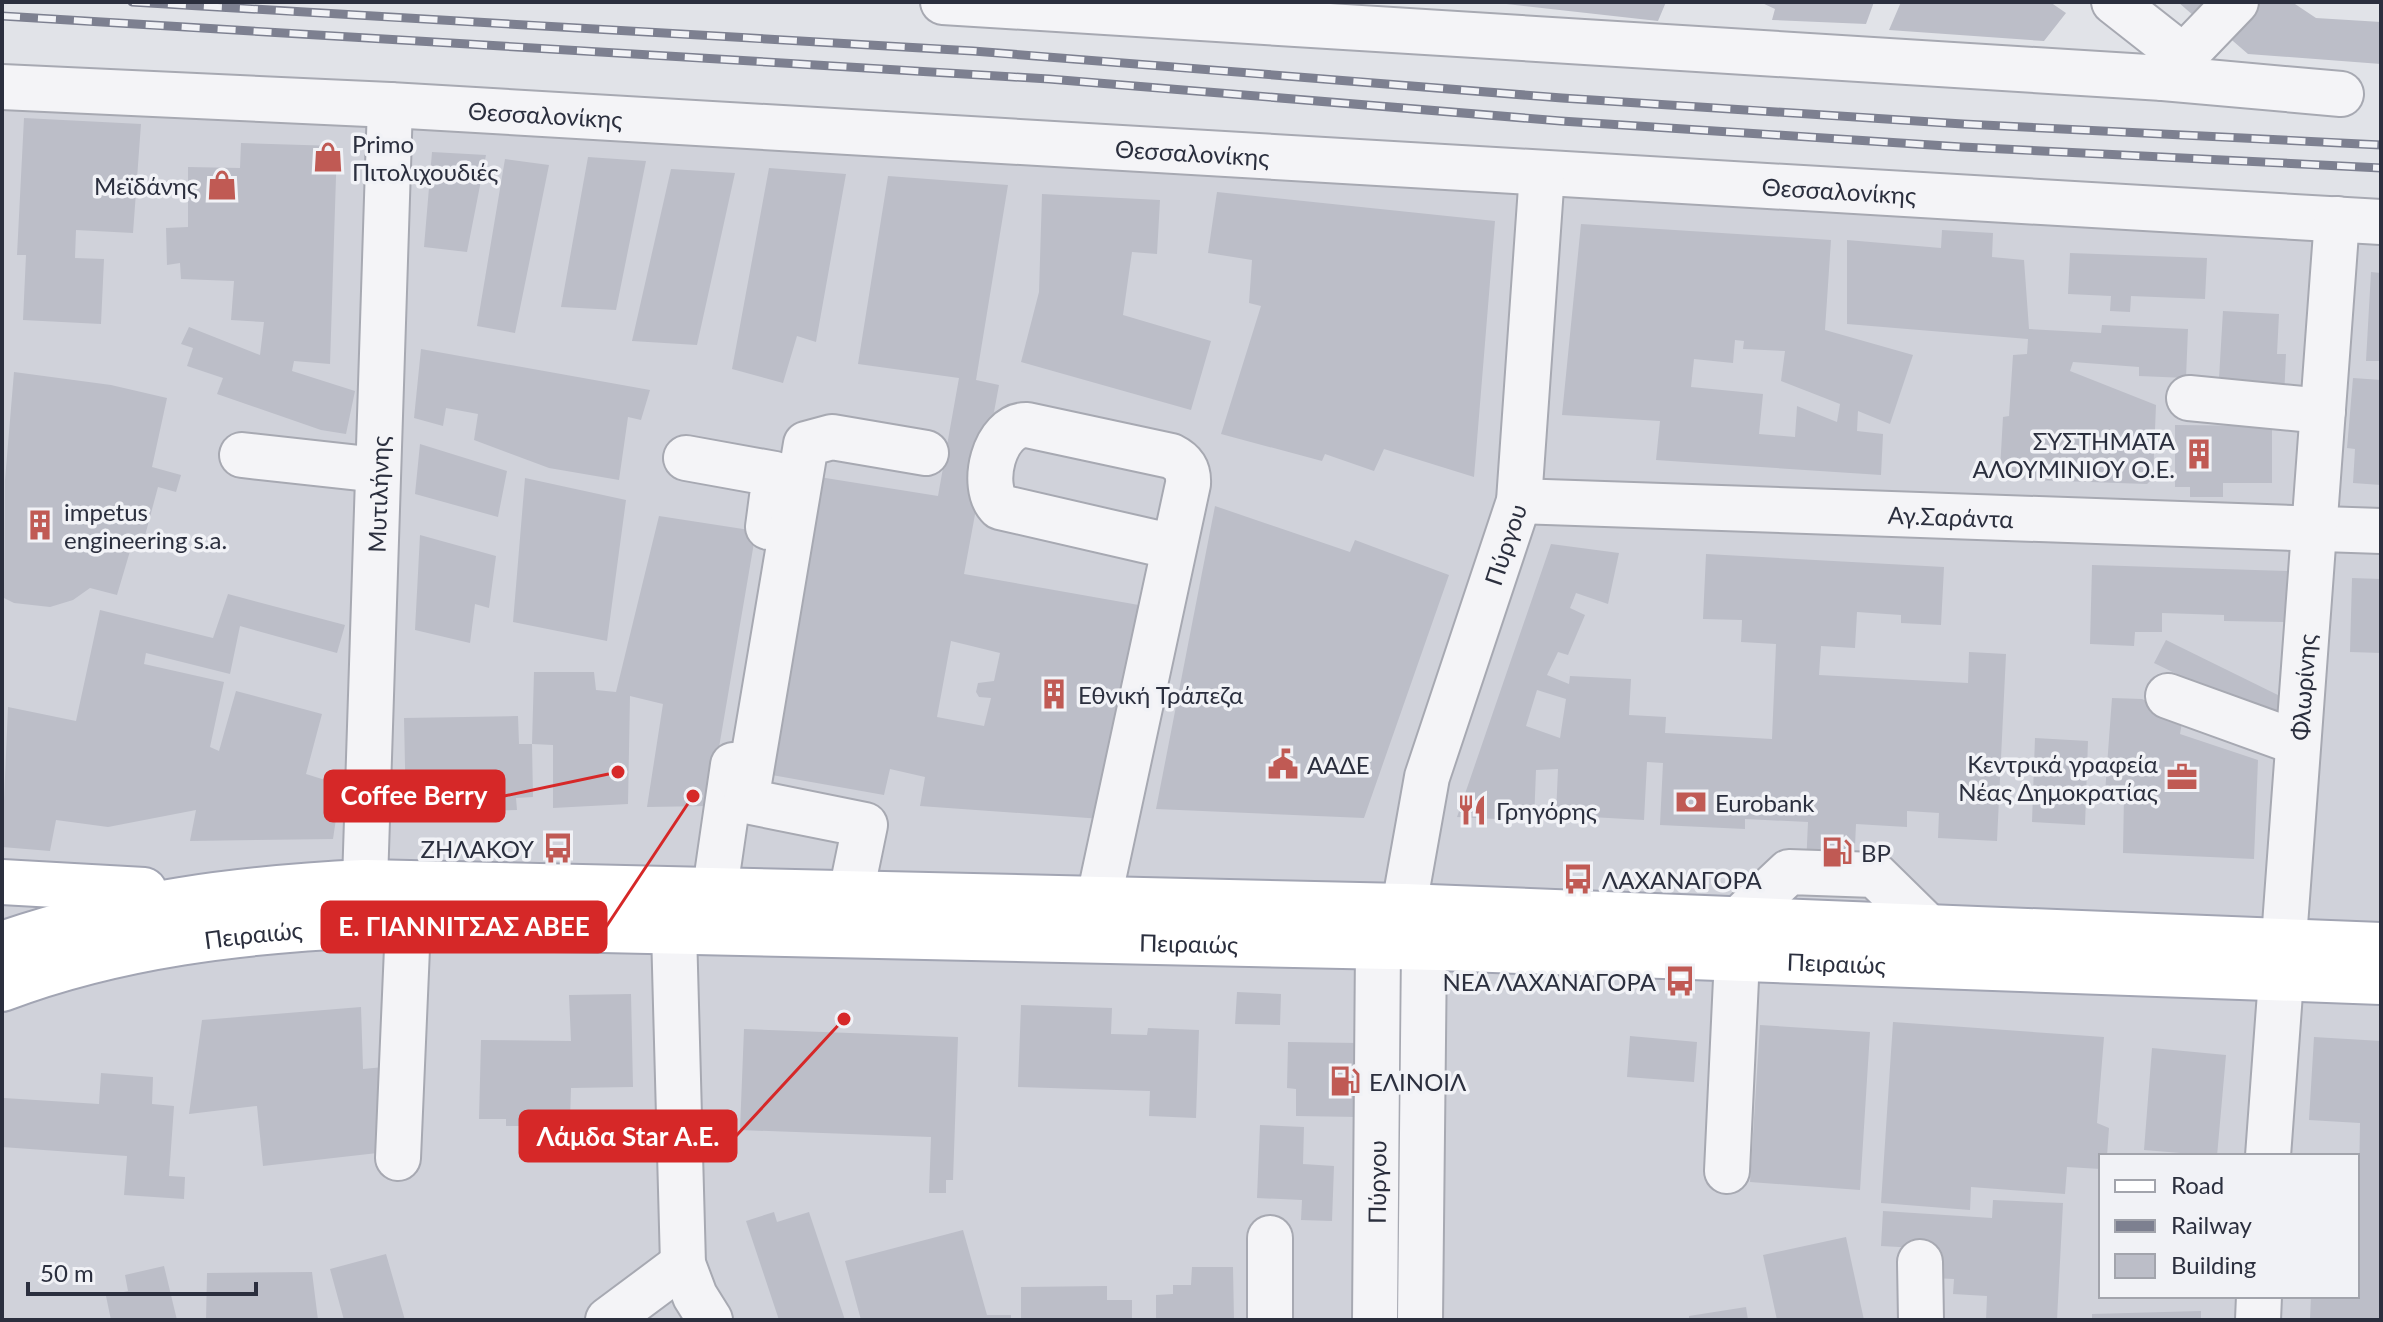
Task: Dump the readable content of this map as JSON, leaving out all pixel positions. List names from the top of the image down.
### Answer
{
  "streets": {
    "main road": ["Πειραιώς"],
    "street": [
      "Θεσσαλονίκης",
      "Μυτιλήνης",
      "Αγ.Σαράντα",
      "Πύργου",
      "Φλωρίνης"
    ]
  },
  "crossings": [
    ["Θεσσαλονίκης", "Μυτιλήνης"],
    ["Θεσσαλονίκης", "Πύργου"],
    ["Θεσσαλονίκης", "Φλωρίνης"],
    ["Μυτιλήνης", "Πειραιώς"],
    ["Αγ.Σαράντα", "Πύργου"],
    ["Αγ.Σαράντα", "Φλωρίνης"],
    ["Πύργου", "Πειραιώς"],
    ["Φλωρίνης", "Πειραιώς"]
  ],
  "places": {
    "shop": ["Primo Πιτολιχουδιές", "Μεϊδάνης"],
    "building": ["ΣΥΣΤΗΜΑΤΑ ΑΛΟΥΜΙΝΙΟΥ Ο.Ε.", "impetus engineering s.a.", "Εθνική Τράπεζα"],
    "public building": ["ΑΑΔΕ"],
    "other": ["Coffee Berry", "Ε. ΓΙΑΝΝΙΤΣΑΣ ΑΒΕΕ", "Λάμδα Star Α.Ε."],
    "office": ["Κεντρικά γραφεία Νέας Δημοκρατίας"],
    "bank": ["Eurobank"],
    "restaurant": ["Γρηγόρης"],
    "bus stop": ["ΖΗΛΑΚΟΥ", "ΛΑΧΑΝΑΓΟΡΑ", "ΝΕΑ ΛΑΧΑΝΑΓΟΡΑ"],
    "fuel station": ["BP", "ΕΛΙΝΟΙΛ"]
  },
  "legend": ["Road", "Railway", "Building"],
  "scale_bar": "50 m"
}
